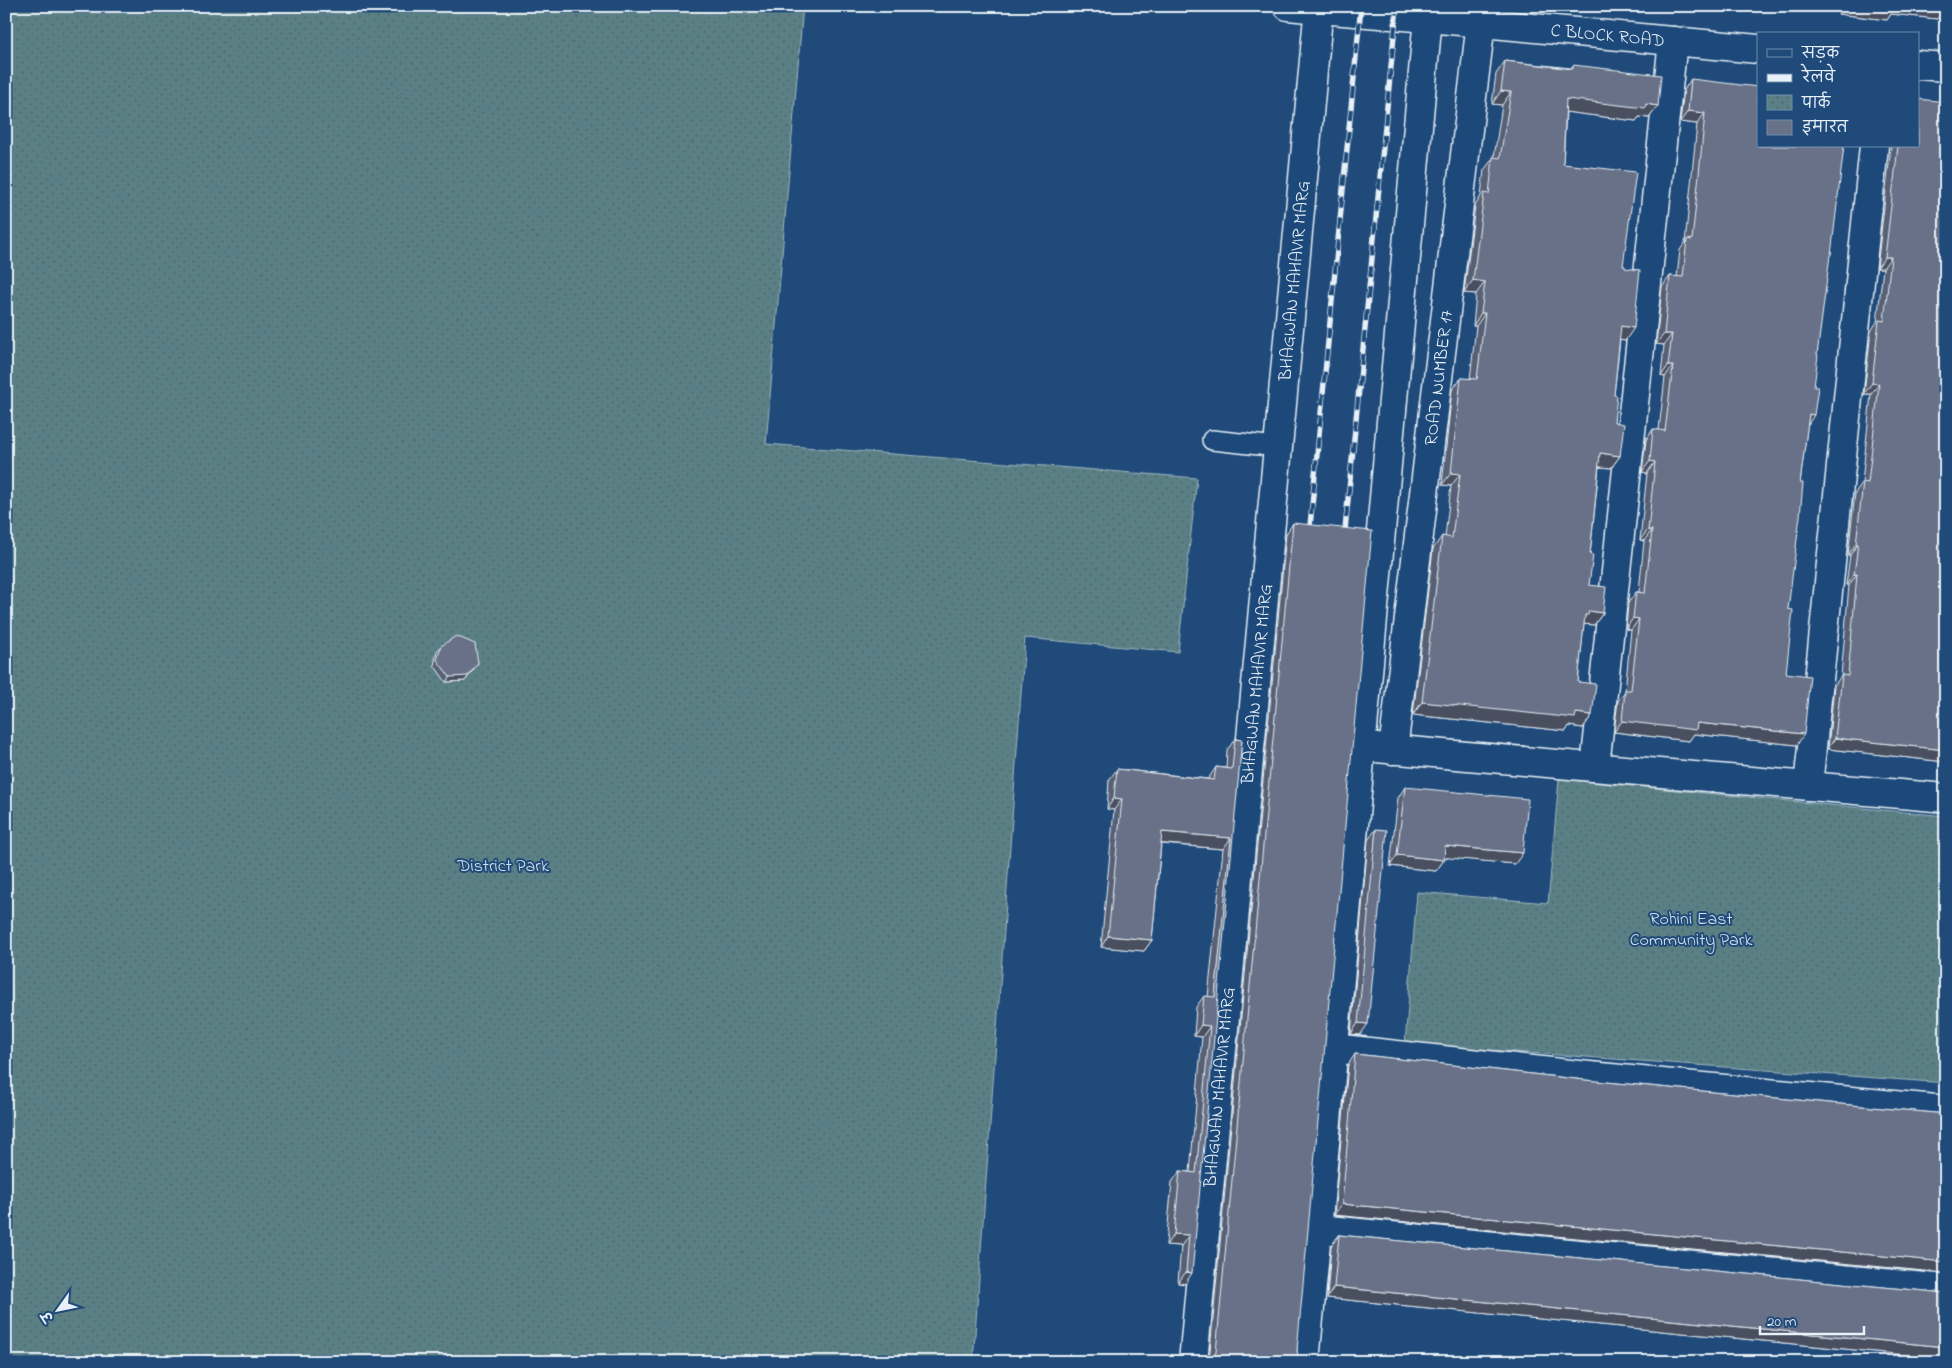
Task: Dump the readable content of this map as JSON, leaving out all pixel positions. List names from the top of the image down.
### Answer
{
  "streets": {
    "street": ["C BLOCK ROAD", "BHAGWAN MAHAVIR MARG", "ROAD NUMBER 17"]
  },
  "crossings": [
    ["C BLOCK ROAD", "BHAGWAN MAHAVIR MARG"],
    ["C BLOCK ROAD", "ROAD NUMBER 17"]
  ],
  "parks": ["District Park", "Rohini East Community Park"],
  "legend": [
    "सड़क",
    "रेलवे",
    "पार्क",
    "इमारत"
  ],
  "scale_bar": "20 m",
  "north": "bottom left"
}
